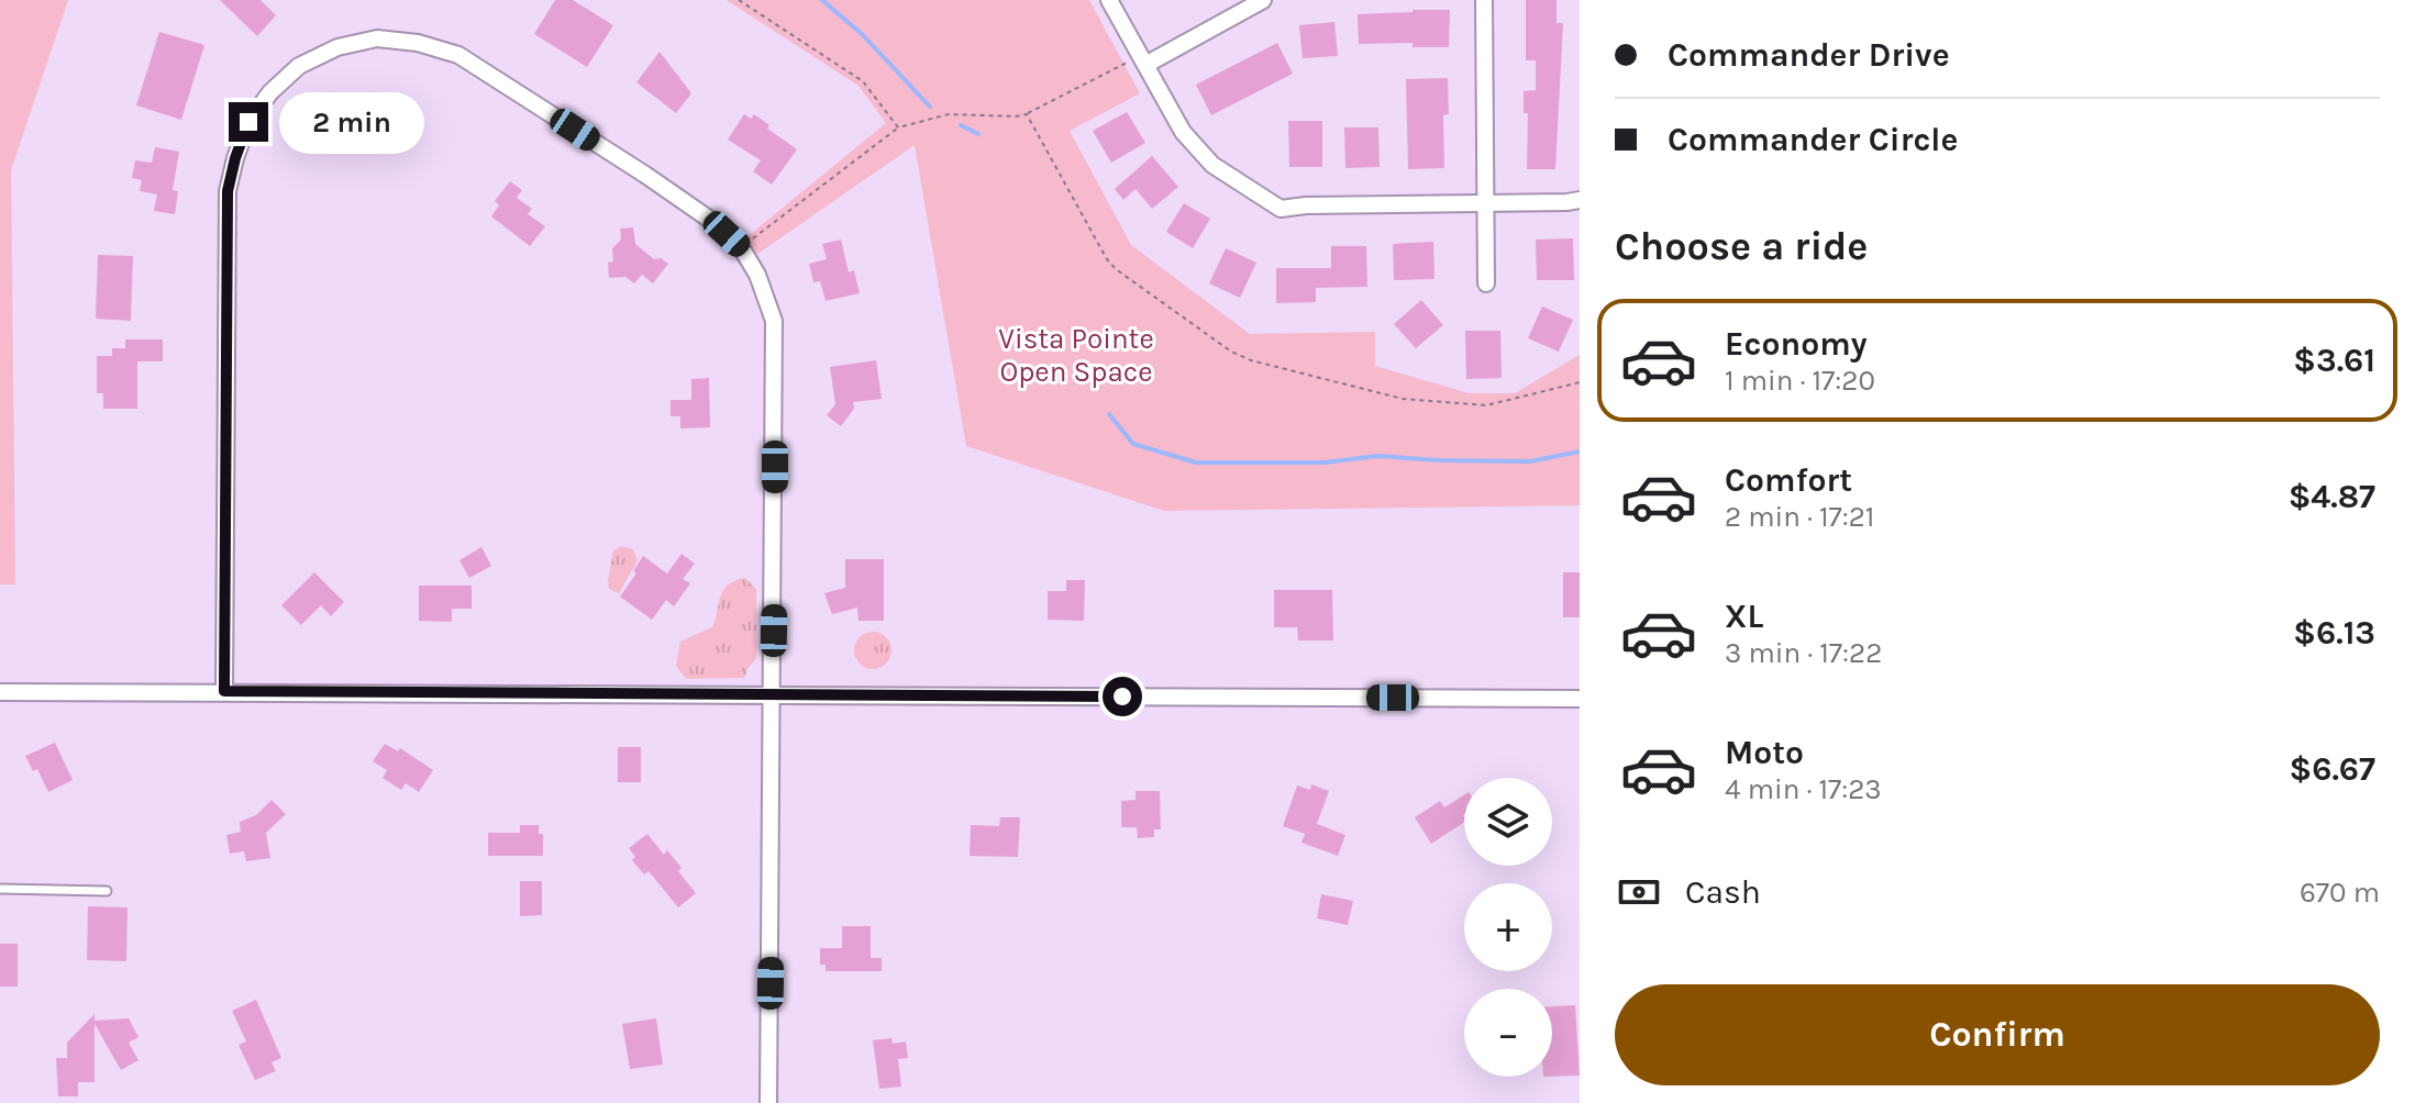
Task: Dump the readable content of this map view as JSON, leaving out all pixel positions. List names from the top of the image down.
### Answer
{
  "parks": ["Vista Pointe Open Space"],
  "page": {
    "banner": ["Commander Drive", "Commander Circle"],
    "bubble": "2 min",
    "heading": "Choose a ride",
    "list": [
      {
        "name": "Economy",
        "note": "1 min · 17:20",
        "value": "$3.61"
      },
      {
        "name": "Comfort",
        "note": "2 min · 17:21",
        "value": "$4.87"
      },
      {
        "name": "XL",
        "note": "3 min · 17:22",
        "value": "$6.13"
      },
      {
        "name": "Moto",
        "note": "4 min · 17:23",
        "value": "$6.67"
      }
    ],
    "map_buttons": ["+", "−"],
    "pay": ["Cash", "670 m"],
    "buttons": "Confirm"
  }
}
